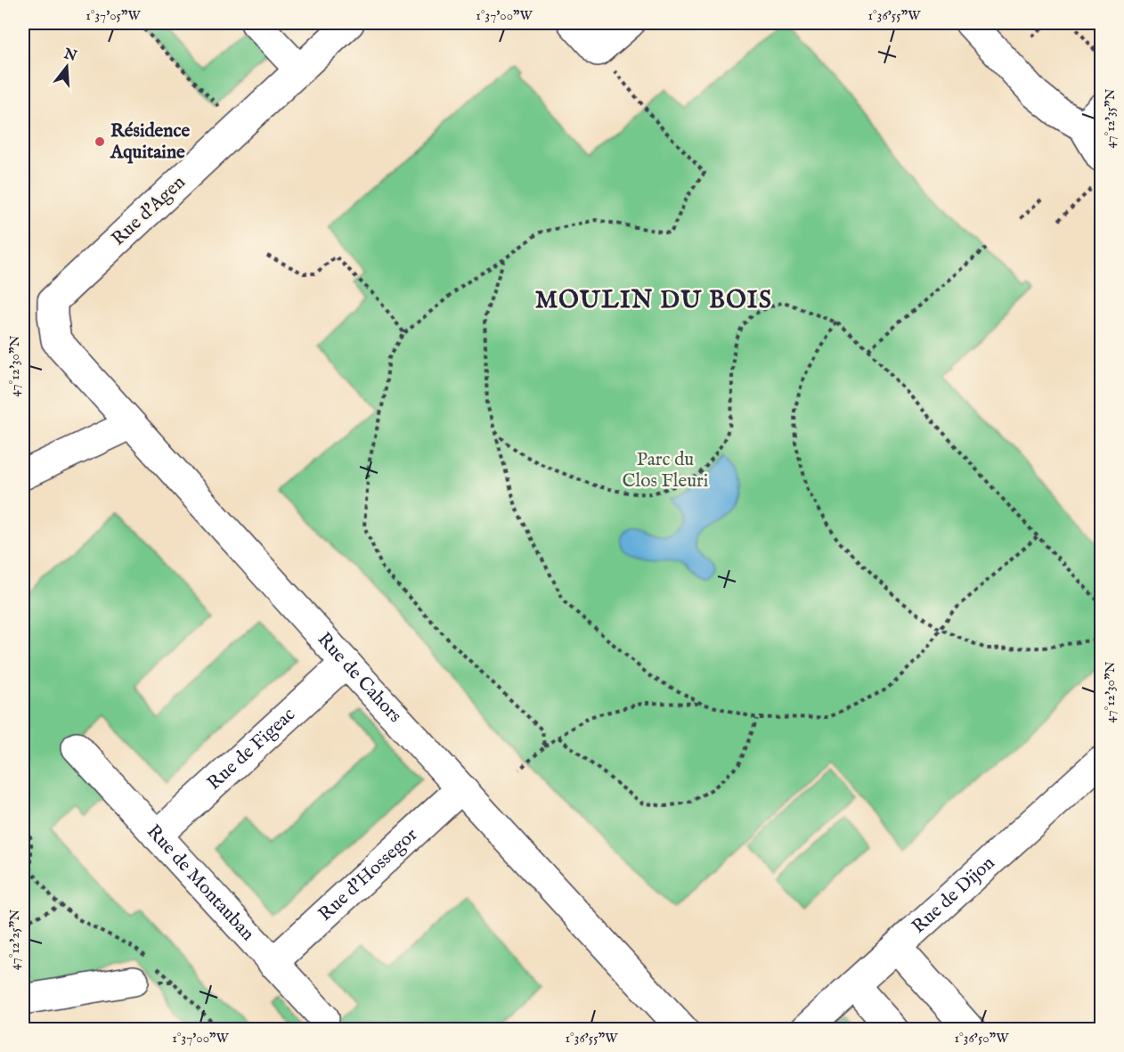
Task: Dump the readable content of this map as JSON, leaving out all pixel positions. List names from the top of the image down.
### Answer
{
  "streets": {
    "street": [
      "Rue d'Agen",
      "Rue de Cahors",
      "Rue de Figeac",
      "Rue d'Hossegor",
      "Rue de Montauban",
      "Rue de Dijon"
    ]
  },
  "crossings": [
    ["Rue d'Agen", "Rue de Cahors"],
    ["Rue de Cahors", "Rue de Figeac"],
    ["Rue de Cahors", "Rue d'Hossegor"],
    ["Rue de Figeac", "Rue de Montauban"],
    ["Rue d'Hossegor", "Rue de Montauban"]
  ],
  "districts": ["MOULIN DU BOIS"],
  "parks": ["Parc du Clos Fleuri"],
  "places": ["Résidence Aquitaine"],
  "north": "top",
  "coordinates": [
    "1°37'05\"W",
    "1°37'00\"W",
    "1°36'55\"W",
    "47°12'35\"N",
    "47°12'30\"N",
    "47°12'25\"N",
    "1°36'50\"W"
  ]
}
